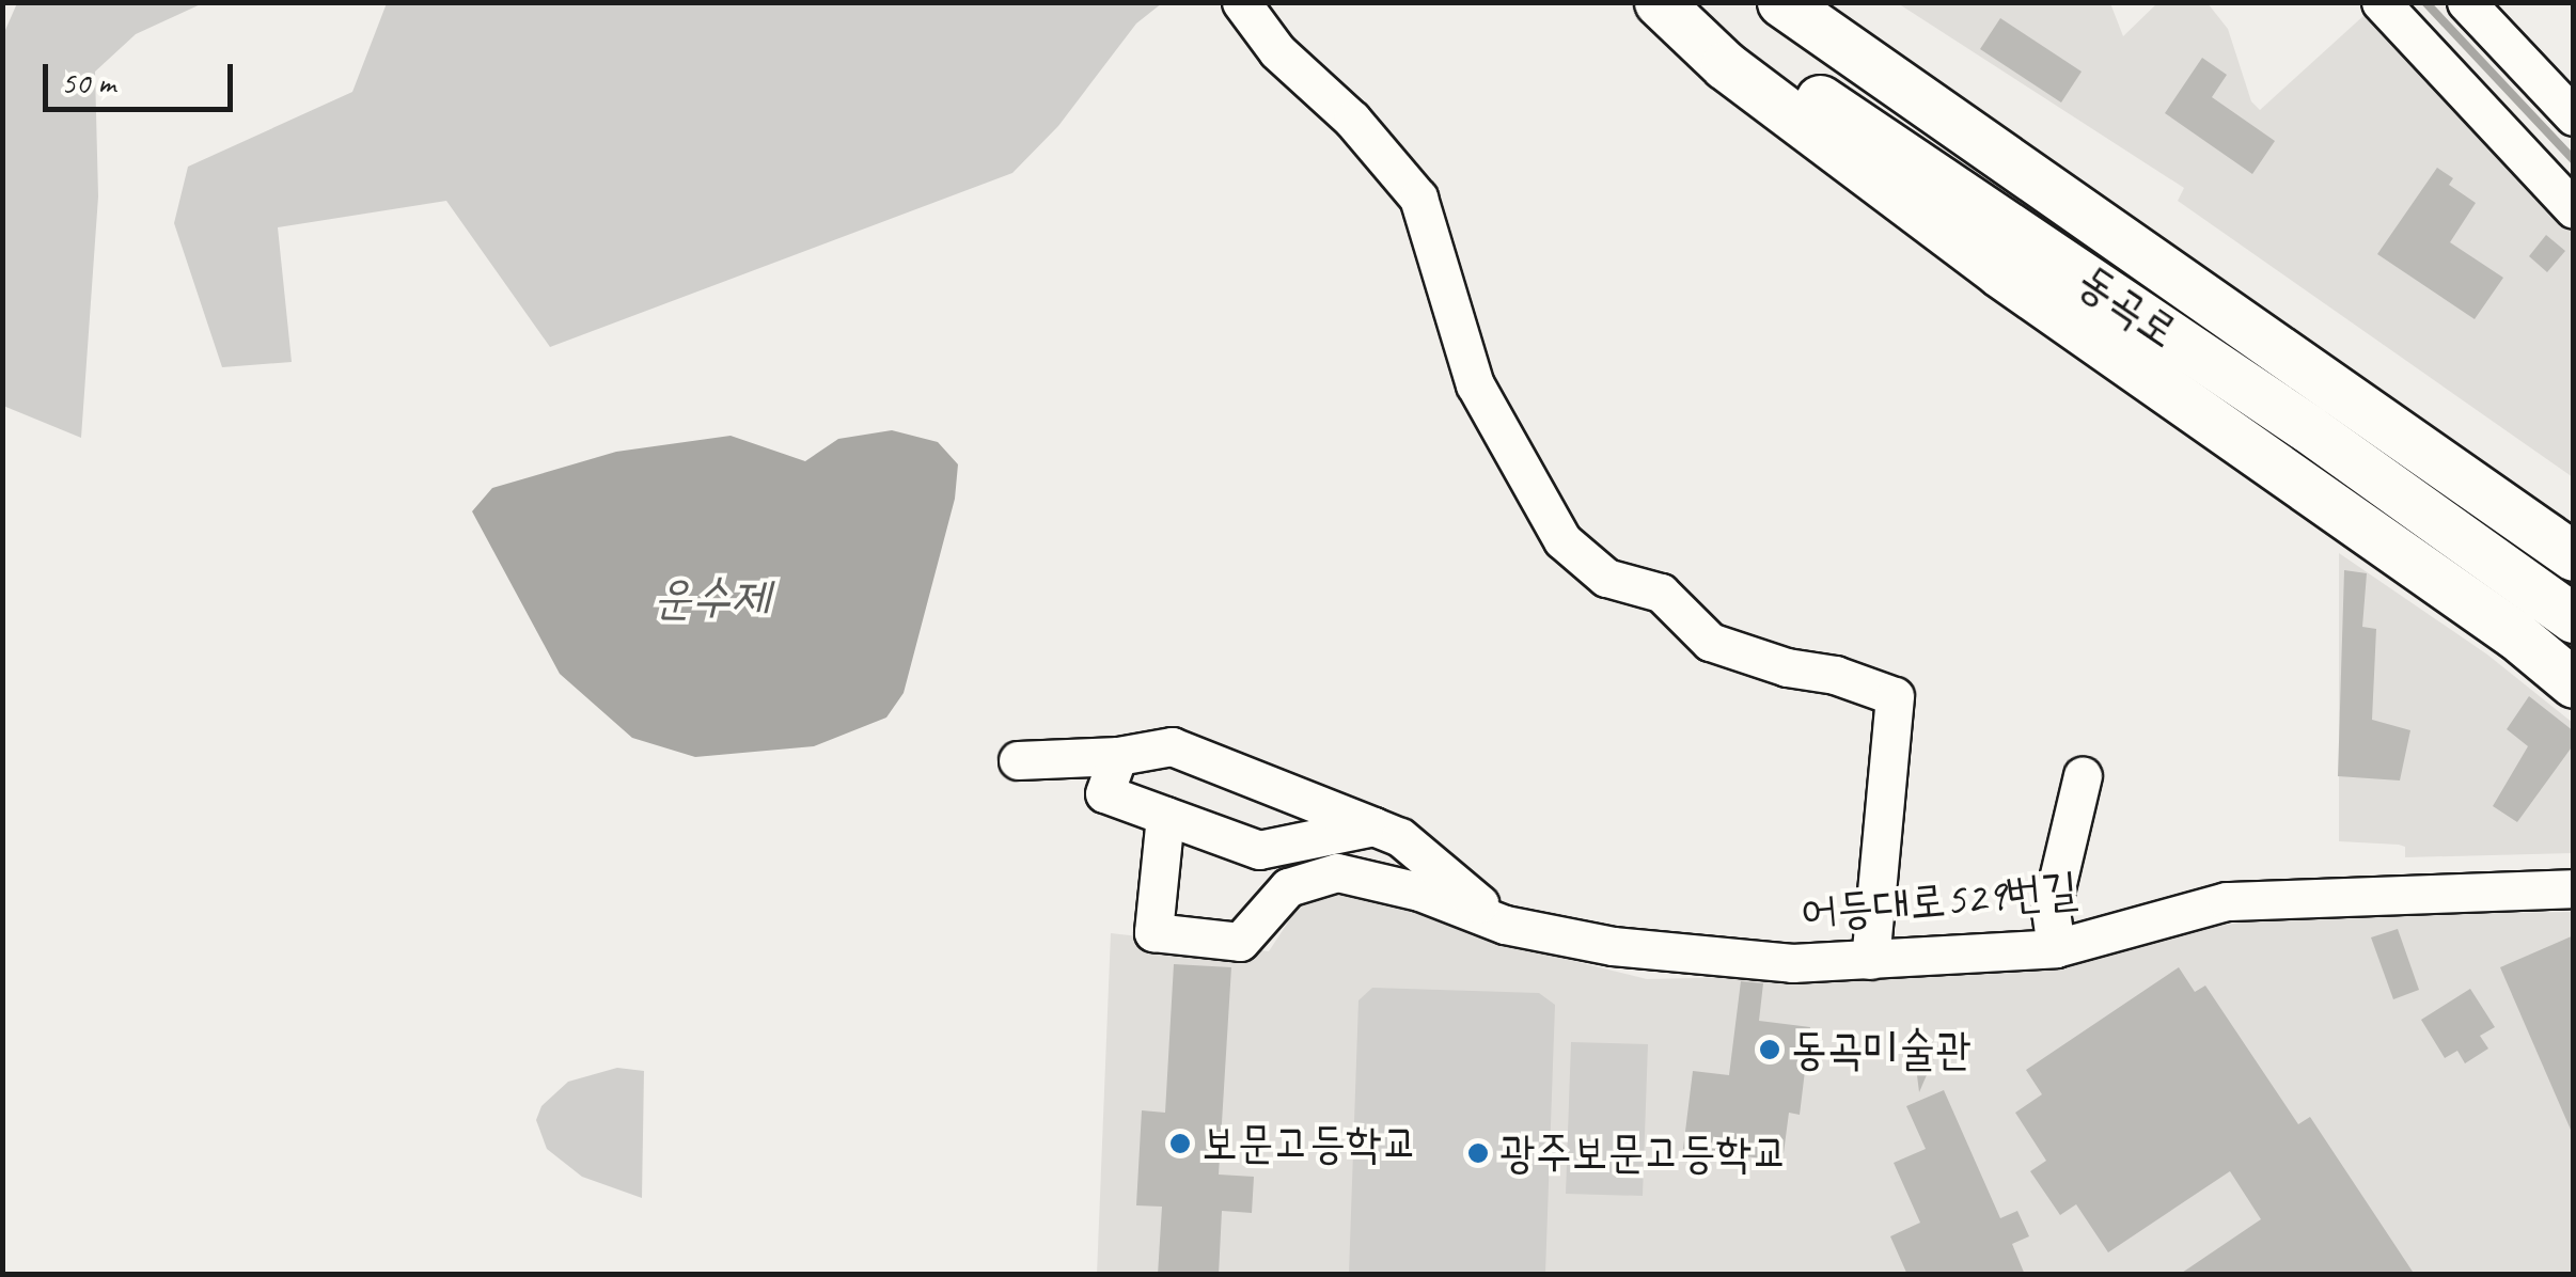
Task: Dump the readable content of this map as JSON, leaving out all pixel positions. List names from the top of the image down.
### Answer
{
  "streets": {
    "main road": ["동곡로"],
    "street": ["어등대로529번길"]
  },
  "water": ["운수제"],
  "places": ["동곡미술관", "보문고등학교", "광주보문고등학교"],
  "scale_bar": "50 m"
}
